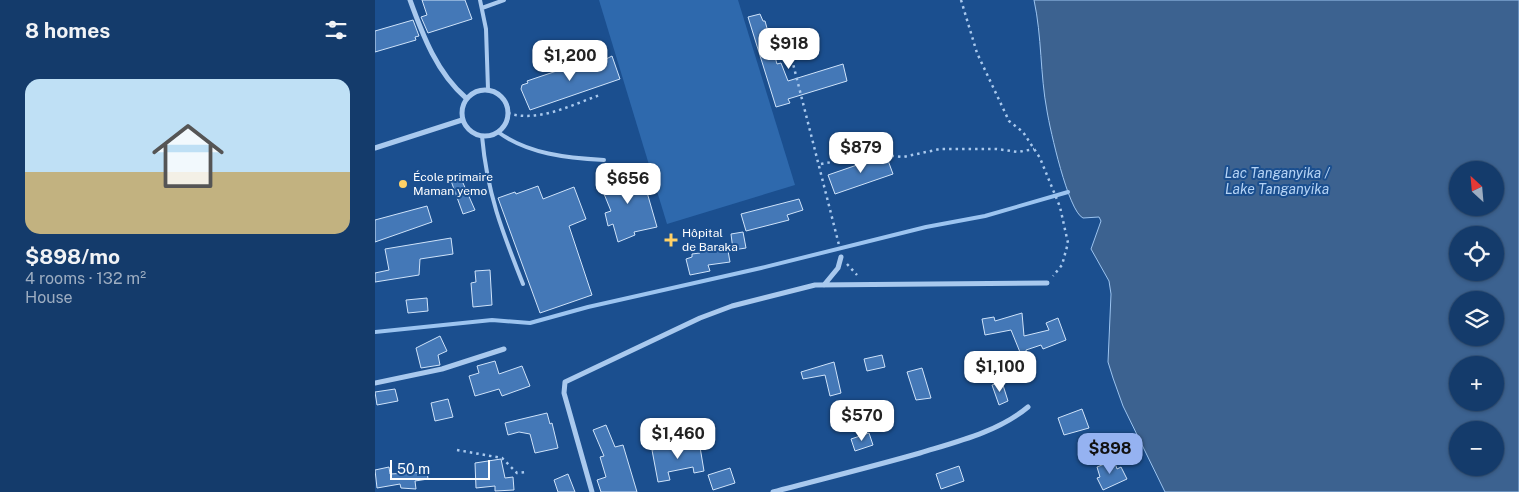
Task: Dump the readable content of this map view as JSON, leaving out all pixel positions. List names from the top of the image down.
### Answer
{
  "water": ["Lac Tanganyika / Lake Tanganyika"],
  "places": {
    "other": ["École primaire Maman yemo"],
    "health": ["Hôpital de Baraka"]
  },
  "scale_bar": "50 m",
  "north": "top left",
  "page": {
    "heading": "8 homes",
    "price": [
      "$918",
      "$1,200",
      "$879",
      "$656",
      "$1,100",
      "$570",
      "$1,460",
      "$898"
    ],
    "list": [
      {
        "name": "$898/mo",
        "note": "4 rooms · 132 m² · House"
      }
    ],
    "map_buttons": ["+", "−"],
    "scale": "50 m"
  }
}
